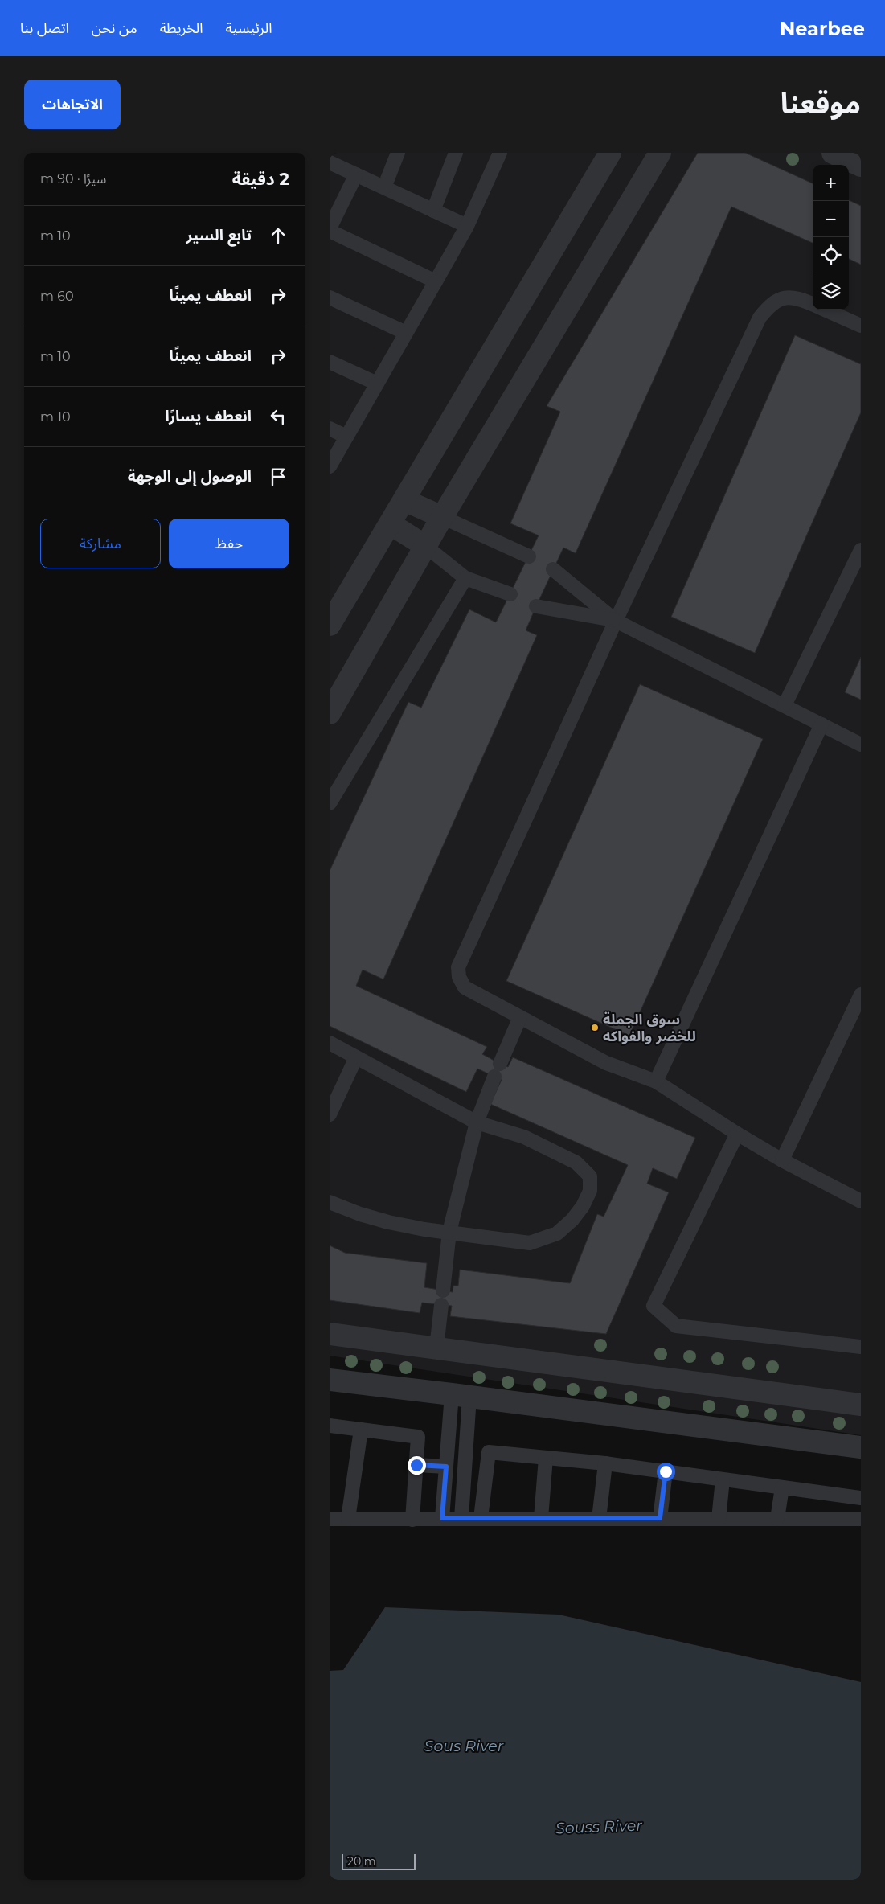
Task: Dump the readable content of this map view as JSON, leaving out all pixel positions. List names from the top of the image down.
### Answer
{
  "water": ["Sous River", "Souss River"],
  "places": ["سوق الجملة للخضر والفواكه"],
  "scale_bar": "20 m",
  "page": {
    "header": "Nearbee",
    "nav": [
      "الرئيسية",
      "الخريطة",
      "من نحن",
      "اتصل بنا"
    ],
    "title": "موقعنا",
    "buttons": [
      "الاتجاهات",
      ["حفظ", "مشاركة"]
    ],
    "heading": ["2 دقيقة", "سيرًا · 90 m"],
    "map_buttons": ["+", "−"],
    "list": [
      ["تابع السير", "10 m"],
      ["انعطف يمينًا", "60 m"],
      ["انعطف يمينًا", "10 m"],
      ["انعطف يسارًا", "10 m"],
      "الوصول إلى الوجهة"
    ],
    "scale": "20 m"
  }
}
